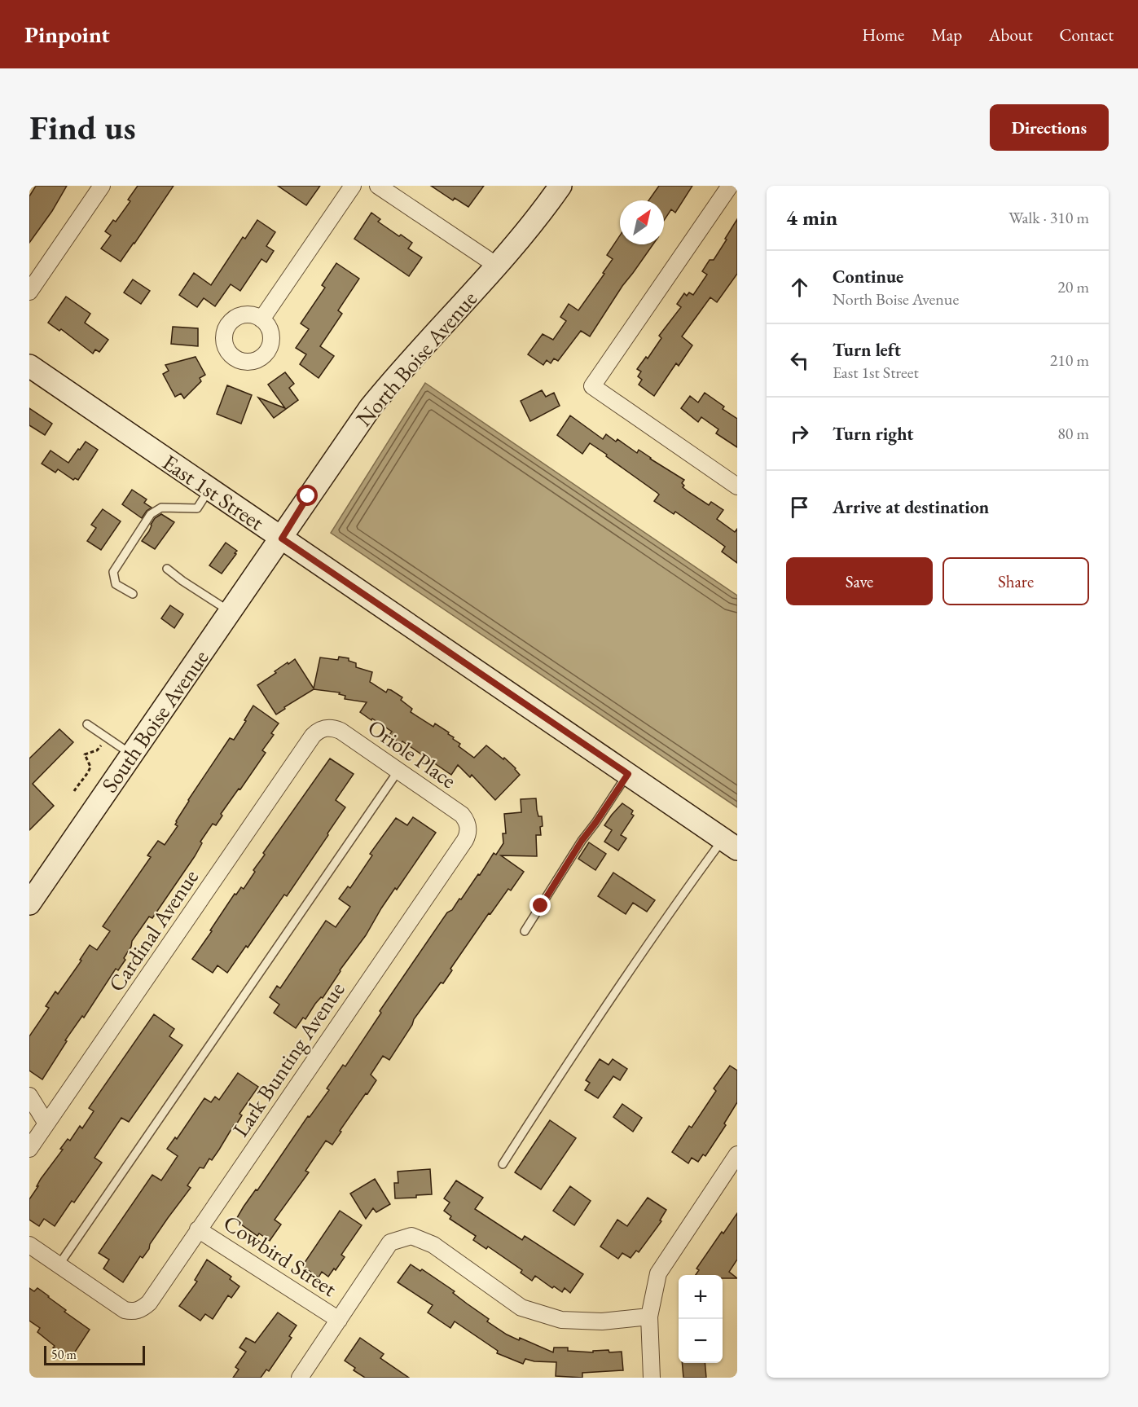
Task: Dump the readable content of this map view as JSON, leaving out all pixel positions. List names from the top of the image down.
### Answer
{
  "streets": {
    "main road": ["North Boise Avenue", "East 1st Street", "South Boise Avenue"],
    "street": [
      "Oriole Place",
      "Cardinal Avenue",
      "Lark Bunting Avenue",
      "Cowbird Street"
    ]
  },
  "crossings": [
    ["North Boise Avenue", "East 1st Street"],
    ["North Boise Avenue", "South Boise Avenue"],
    ["East 1st Street", "South Boise Avenue"],
    ["Oriole Place", "Cardinal Avenue"],
    ["Oriole Place", "Lark Bunting Avenue"],
    ["Lark Bunting Avenue", "Cowbird Street"]
  ],
  "scale_bar": "50 m",
  "north": "top right",
  "page": {
    "header": "Pinpoint",
    "nav": [
      "Home",
      "Map",
      "About",
      "Contact"
    ],
    "buttons": [
      "Directions",
      ["Save", "Share"]
    ],
    "title": "Find us",
    "heading": ["4 min", "Walk · 310 m"],
    "list": [
      ["Continue", "North Boise Avenue", "20 m"],
      ["Turn left", "East 1st Street", "210 m"],
      ["Turn right", "80 m"],
      "Arrive at destination"
    ],
    "map_buttons": ["+", "−"],
    "scale": "50 m"
  }
}
